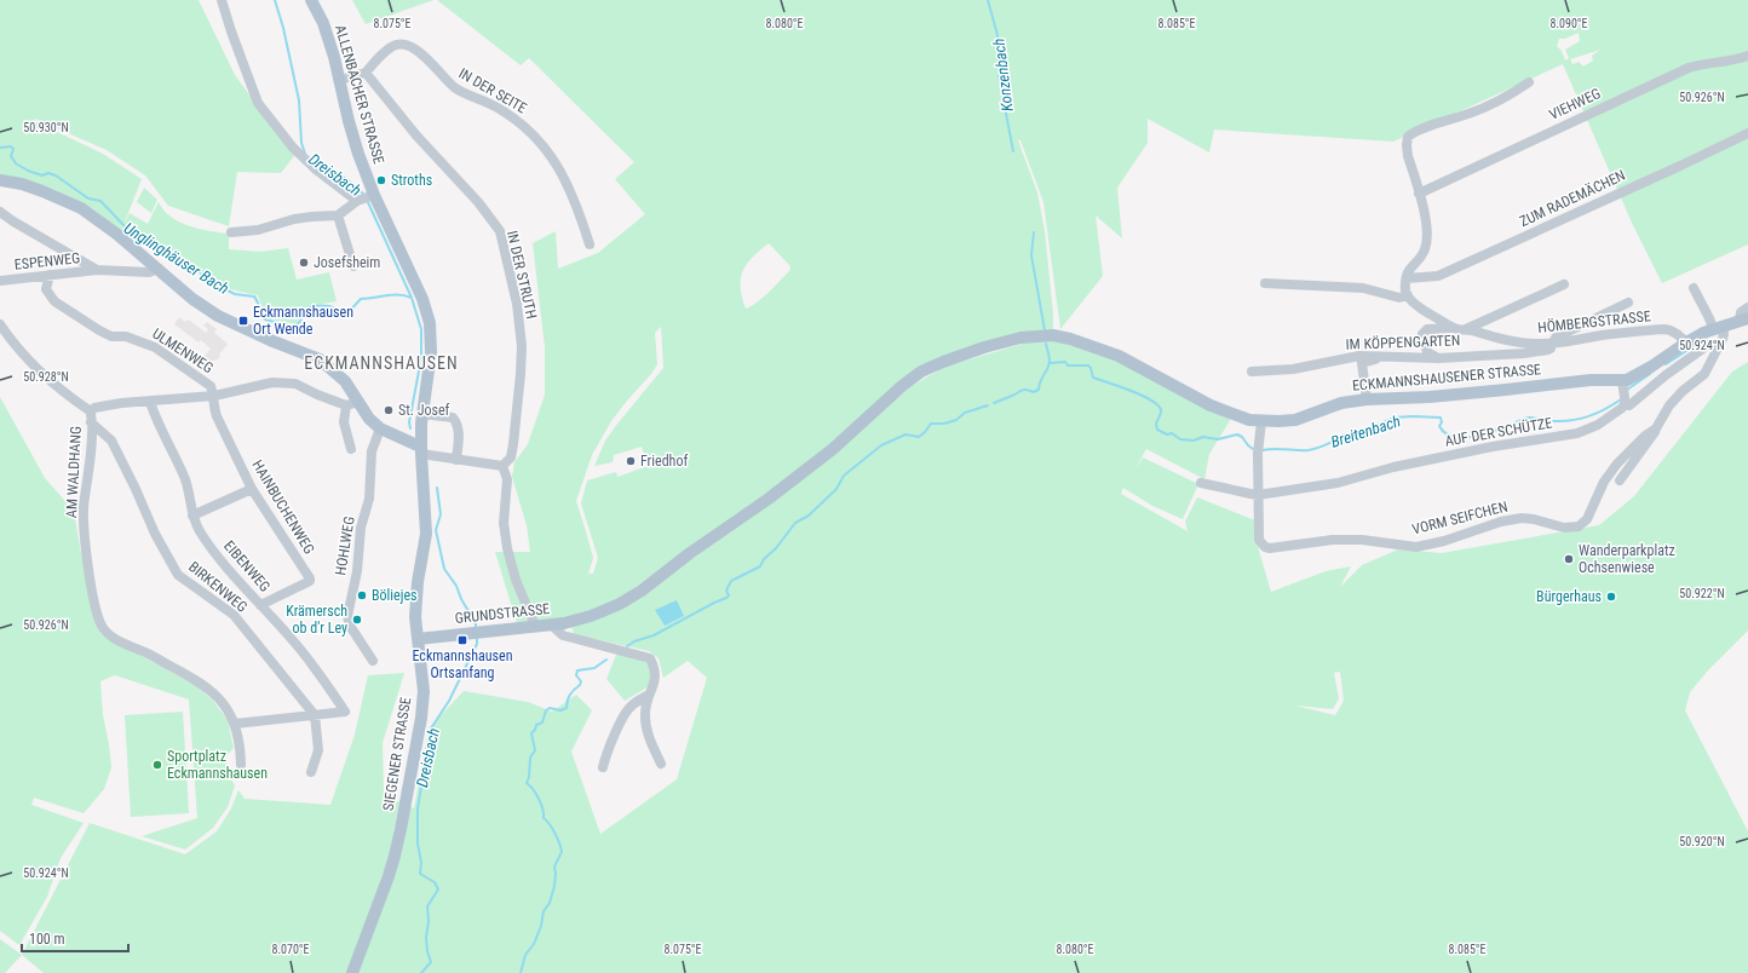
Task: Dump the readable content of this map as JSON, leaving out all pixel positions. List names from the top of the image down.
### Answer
{
  "streets": {
    "main road": [
      "ALLENBACHER STRASSE",
      "ECKMANNSHAUSENER STRASSE",
      "GRUNDSTRASSE",
      "SIEGENER STRASSE"
    ],
    "street": [
      "IN DER SEITE",
      "VIEHWEG",
      "ZUM RADEMÄCHEN",
      "ESPENWEG",
      "IN DER STRUTH",
      "HÖMBERGSTRASSE",
      "IM KÖPPENGARTEN",
      "ULMENWEG",
      "AUF DER SCHÜTZE",
      "AM WALDHANG",
      "HAINBUCHENWEG",
      "VORM SEIFCHEN",
      "HOHLWEG",
      "EIBENWEG",
      "BIRKENWEG"
    ]
  },
  "crossings": [
    ["IN DER SEITE", "IN DER STRUTH"],
    ["ALLENBACHER STRASSE", "SIEGENER STRASSE"],
    ["ESPENWEG", "ULMENWEG"],
    ["HÖMBERGSTRASSE", "IM KÖPPENGARTEN"],
    ["HÖMBERGSTRASSE", "ECKMANNSHAUSENER STRASSE"],
    ["ULMENWEG", "AM WALDHANG"],
    ["ULMENWEG", "HAINBUCHENWEG"],
    ["ECKMANNSHAUSENER STRASSE", "VORM SEIFCHEN"],
    ["ECKMANNSHAUSENER STRASSE", "GRUNDSTRASSE"],
    ["AUF DER SCHÜTZE", "VORM SEIFCHEN"],
    ["AM WALDHANG", "HAINBUCHENWEG"],
    ["AM WALDHANG", "EIBENWEG"],
    ["AM WALDHANG", "BIRKENWEG"],
    ["HAINBUCHENWEG", "EIBENWEG"],
    ["EIBENWEG", "BIRKENWEG"],
    ["GRUNDSTRASSE", "SIEGENER STRASSE"]
  ],
  "districts": ["ECKMANNSHAUSEN"],
  "water": [
    "Konzenbach",
    "Dreisbach",
    "Unglinghäuser Bach",
    "Breitenbach"
  ],
  "places": {
    "other": [
      "Stroths",
      "Josefsheim",
      "St. Josef",
      "Friedhof",
      "Wanderparkplatz Ochsenwiese",
      "Böliejes",
      "Bürgerhaus",
      "Krämersch ob d'r Ley",
      "Sportplatz Eckmannshausen"
    ],
    "transit": ["Eckmannshausen Ort Wende", "Eckmannshausen Ortsanfang"]
  },
  "scale_bar": "100 m",
  "coordinates": [
    "8.075°E",
    "8.080°E",
    "8.085°E",
    "8.090°E",
    "50.926°N",
    "50.930°N",
    "50.924°N",
    "50.928°N",
    "50.922°N",
    "50.920°N",
    "8.070°E"
  ]
}
